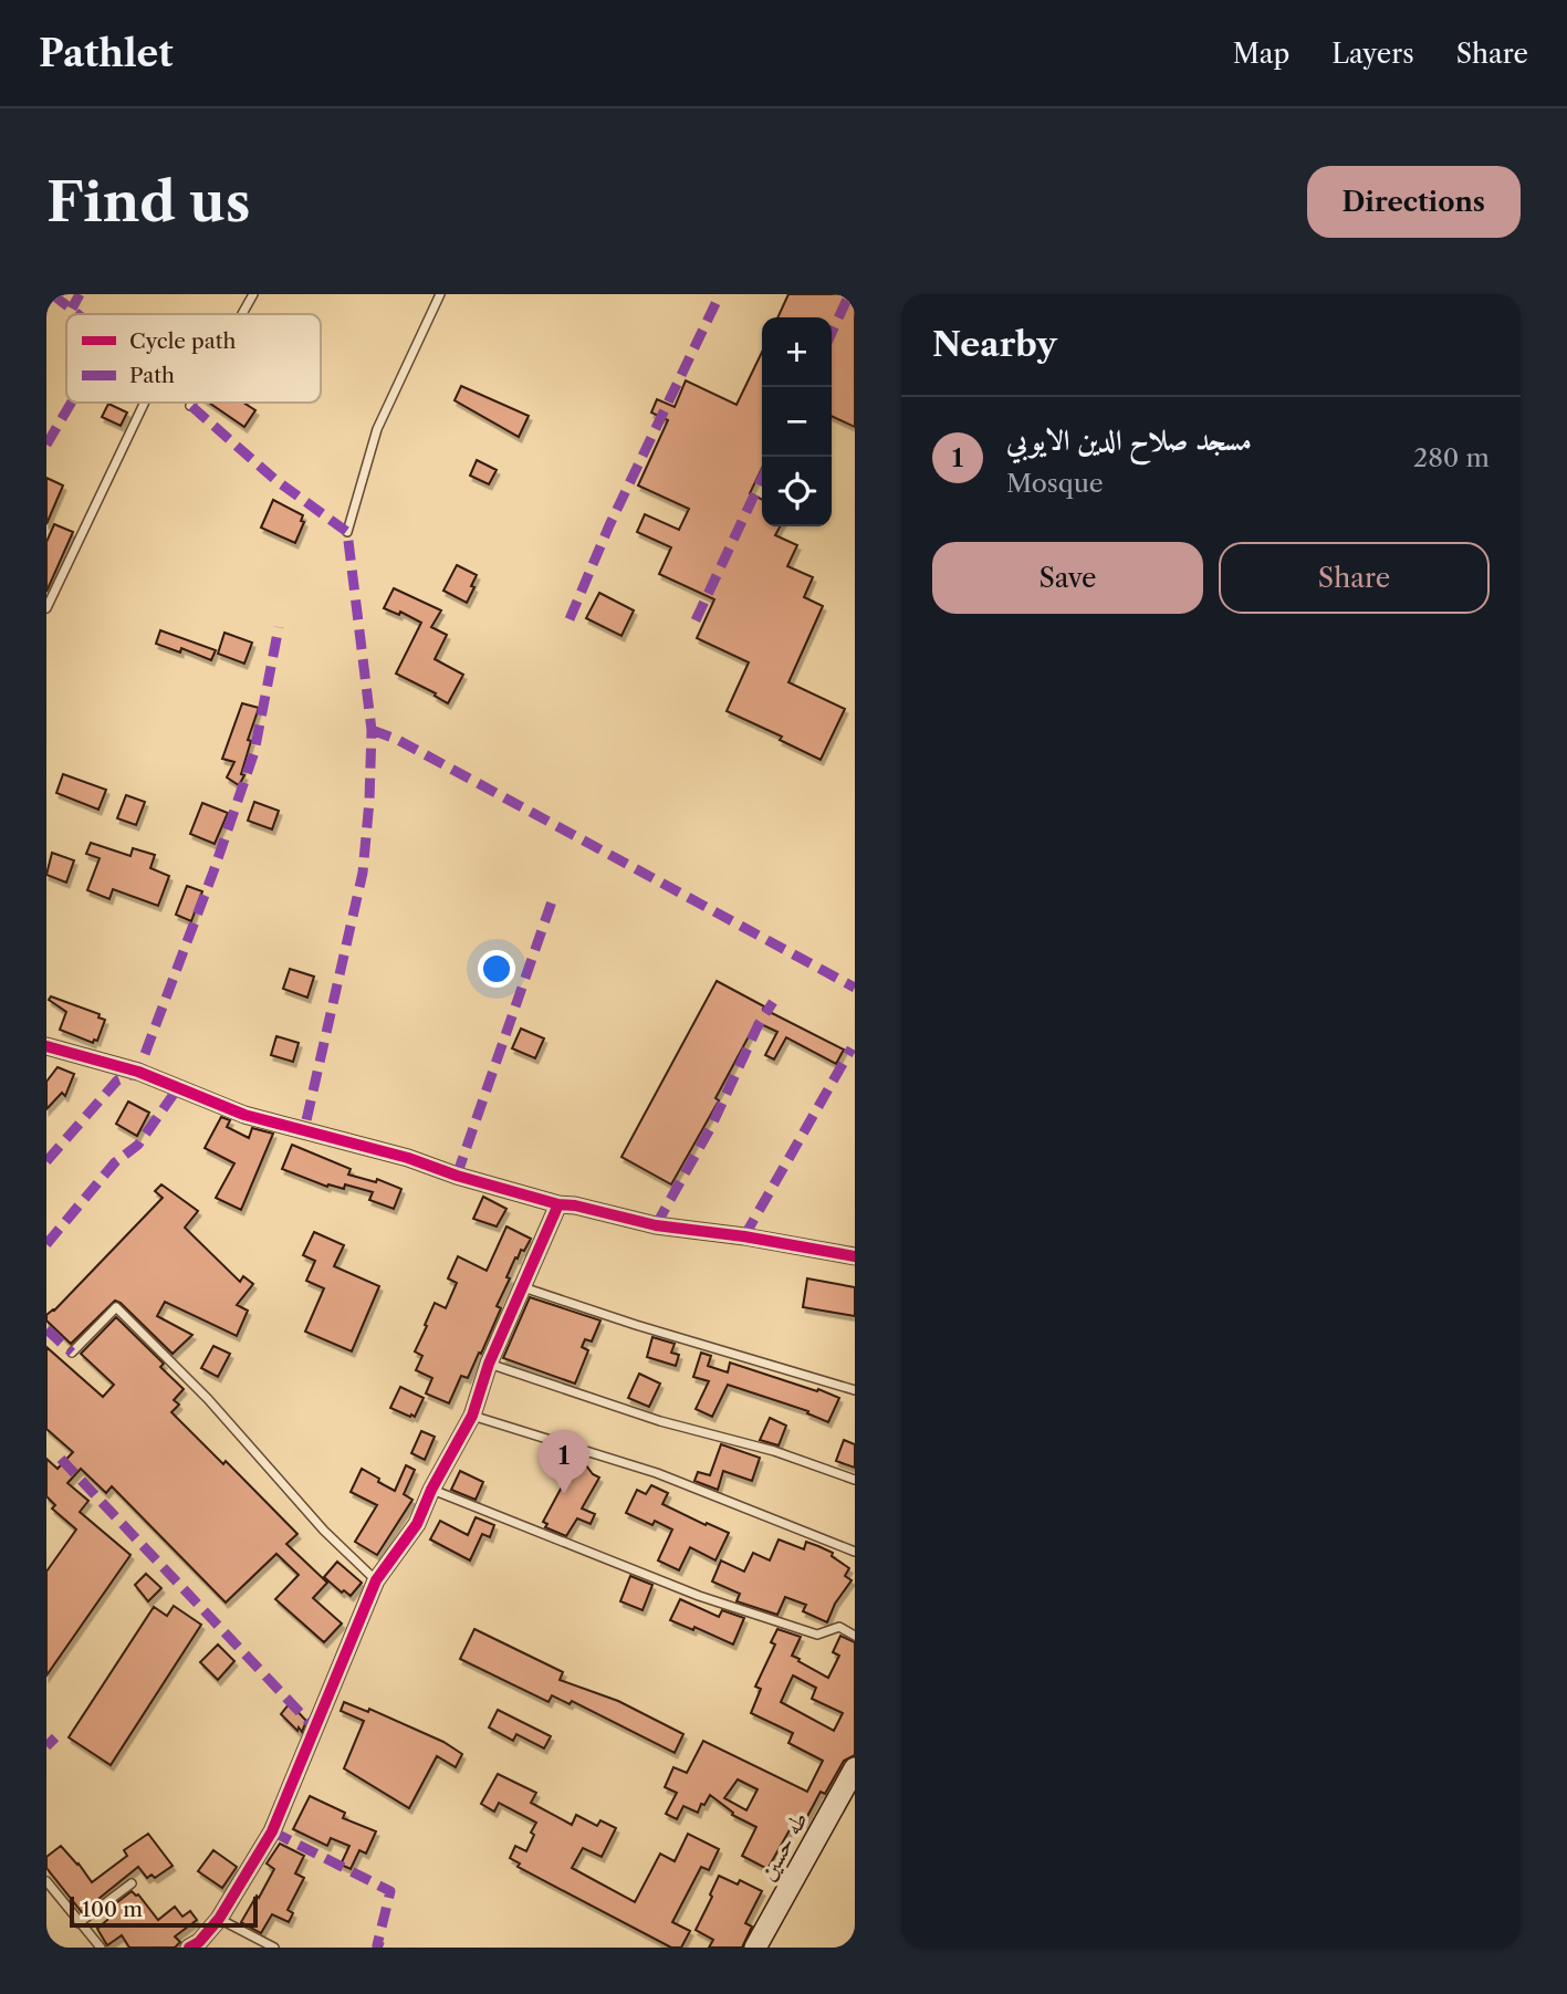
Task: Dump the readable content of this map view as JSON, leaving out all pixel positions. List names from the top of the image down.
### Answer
{
  "streets": {
    "main road": ["طه حسين"]
  },
  "legend": ["Cycle path", "Path"],
  "scale_bar": "100 m",
  "page": {
    "header": "Pathlet",
    "nav": ["Map", "Layers", "Share"],
    "buttons": [
      "Directions",
      ["Save", "Share"]
    ],
    "title": "Find us",
    "heading": "Nearby",
    "map_buttons": ["+", "−"],
    "list": [
      {
        "mark": "1",
        "name": "مسجد صلاح الدين الايوبي",
        "note": "Mosque",
        "value": "280 m"
      }
    ],
    "pins": "1",
    "scale": "100 m"
  }
}
